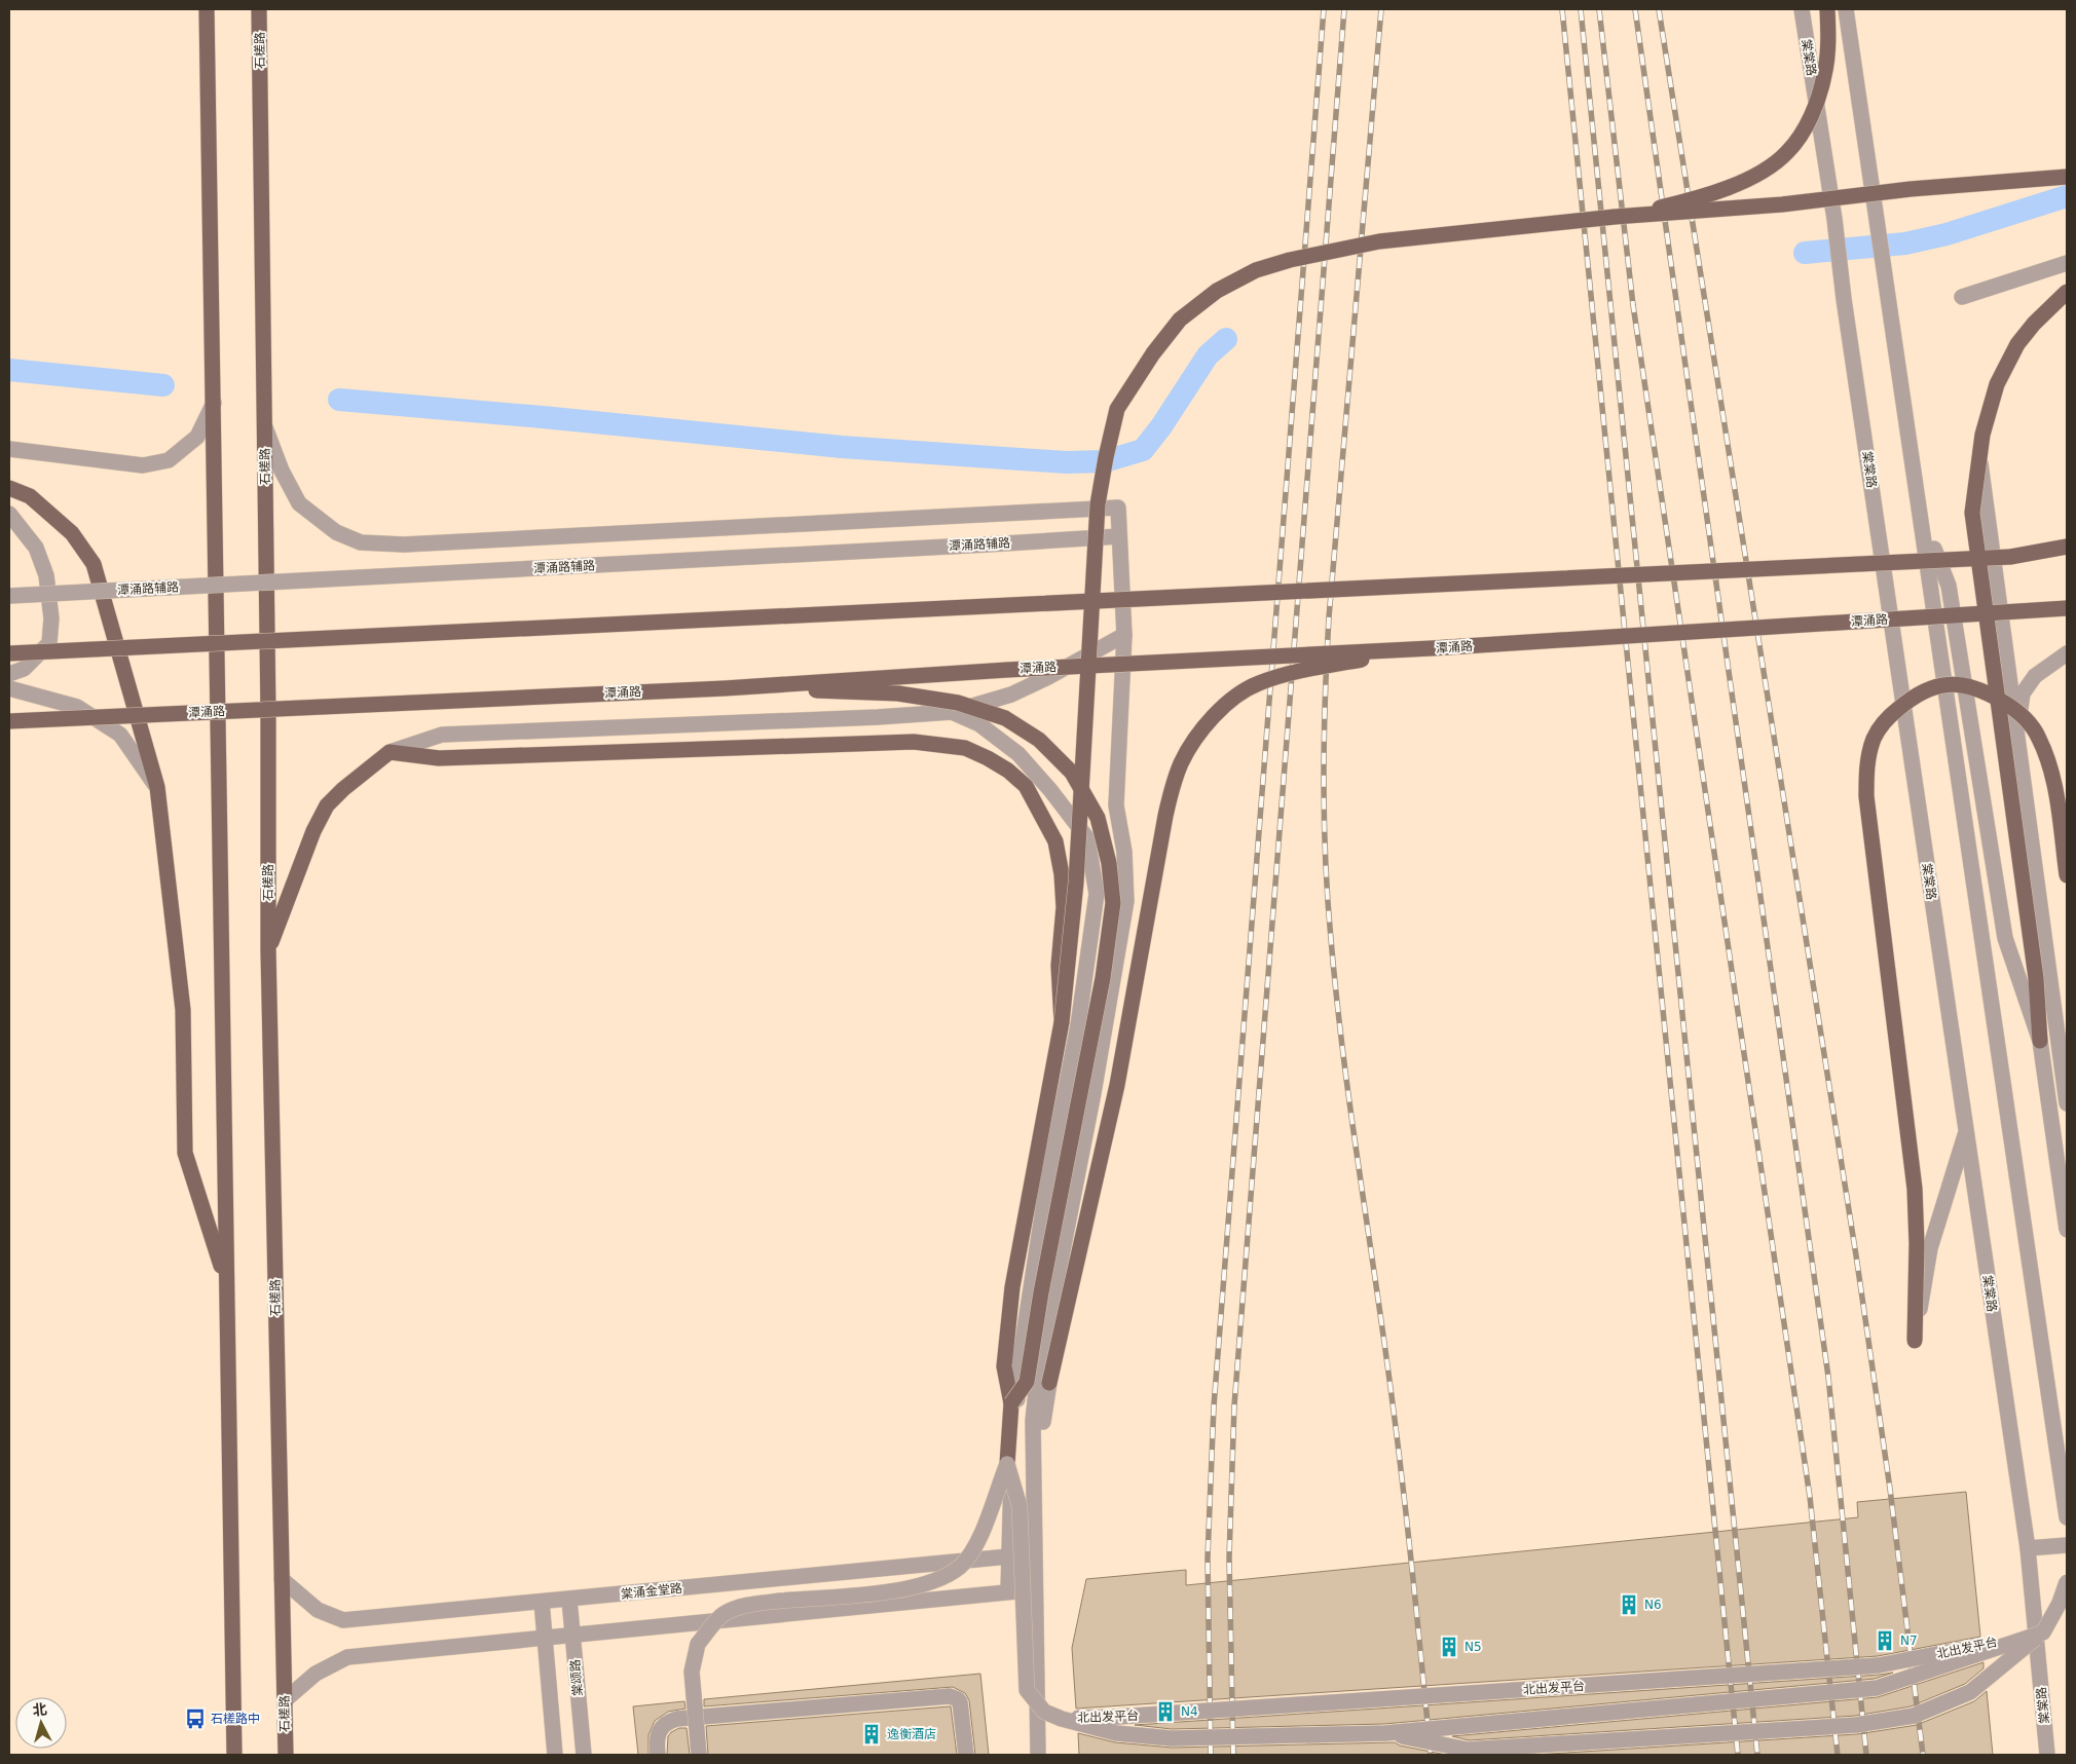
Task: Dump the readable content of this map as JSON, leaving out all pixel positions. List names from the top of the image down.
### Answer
{
  "streets": {
    "main road": ["石槎路", "潭涌路"],
    "street": [
      "棠棠路",
      "潭涌路辅路",
      "棠涌金堂路",
      "北出发平台",
      "棠颂路"
    ]
  },
  "crossings": [
    ["石槎路", "棠涌金堂路"],
    ["棠涌金堂路", "棠颂路"]
  ],
  "places": {
    "building": [
      "N6",
      "N7",
      "N5",
      "N4",
      "逸衡酒店"
    ],
    "bus stop": ["石槎路中"]
  },
  "north": "top"
}
